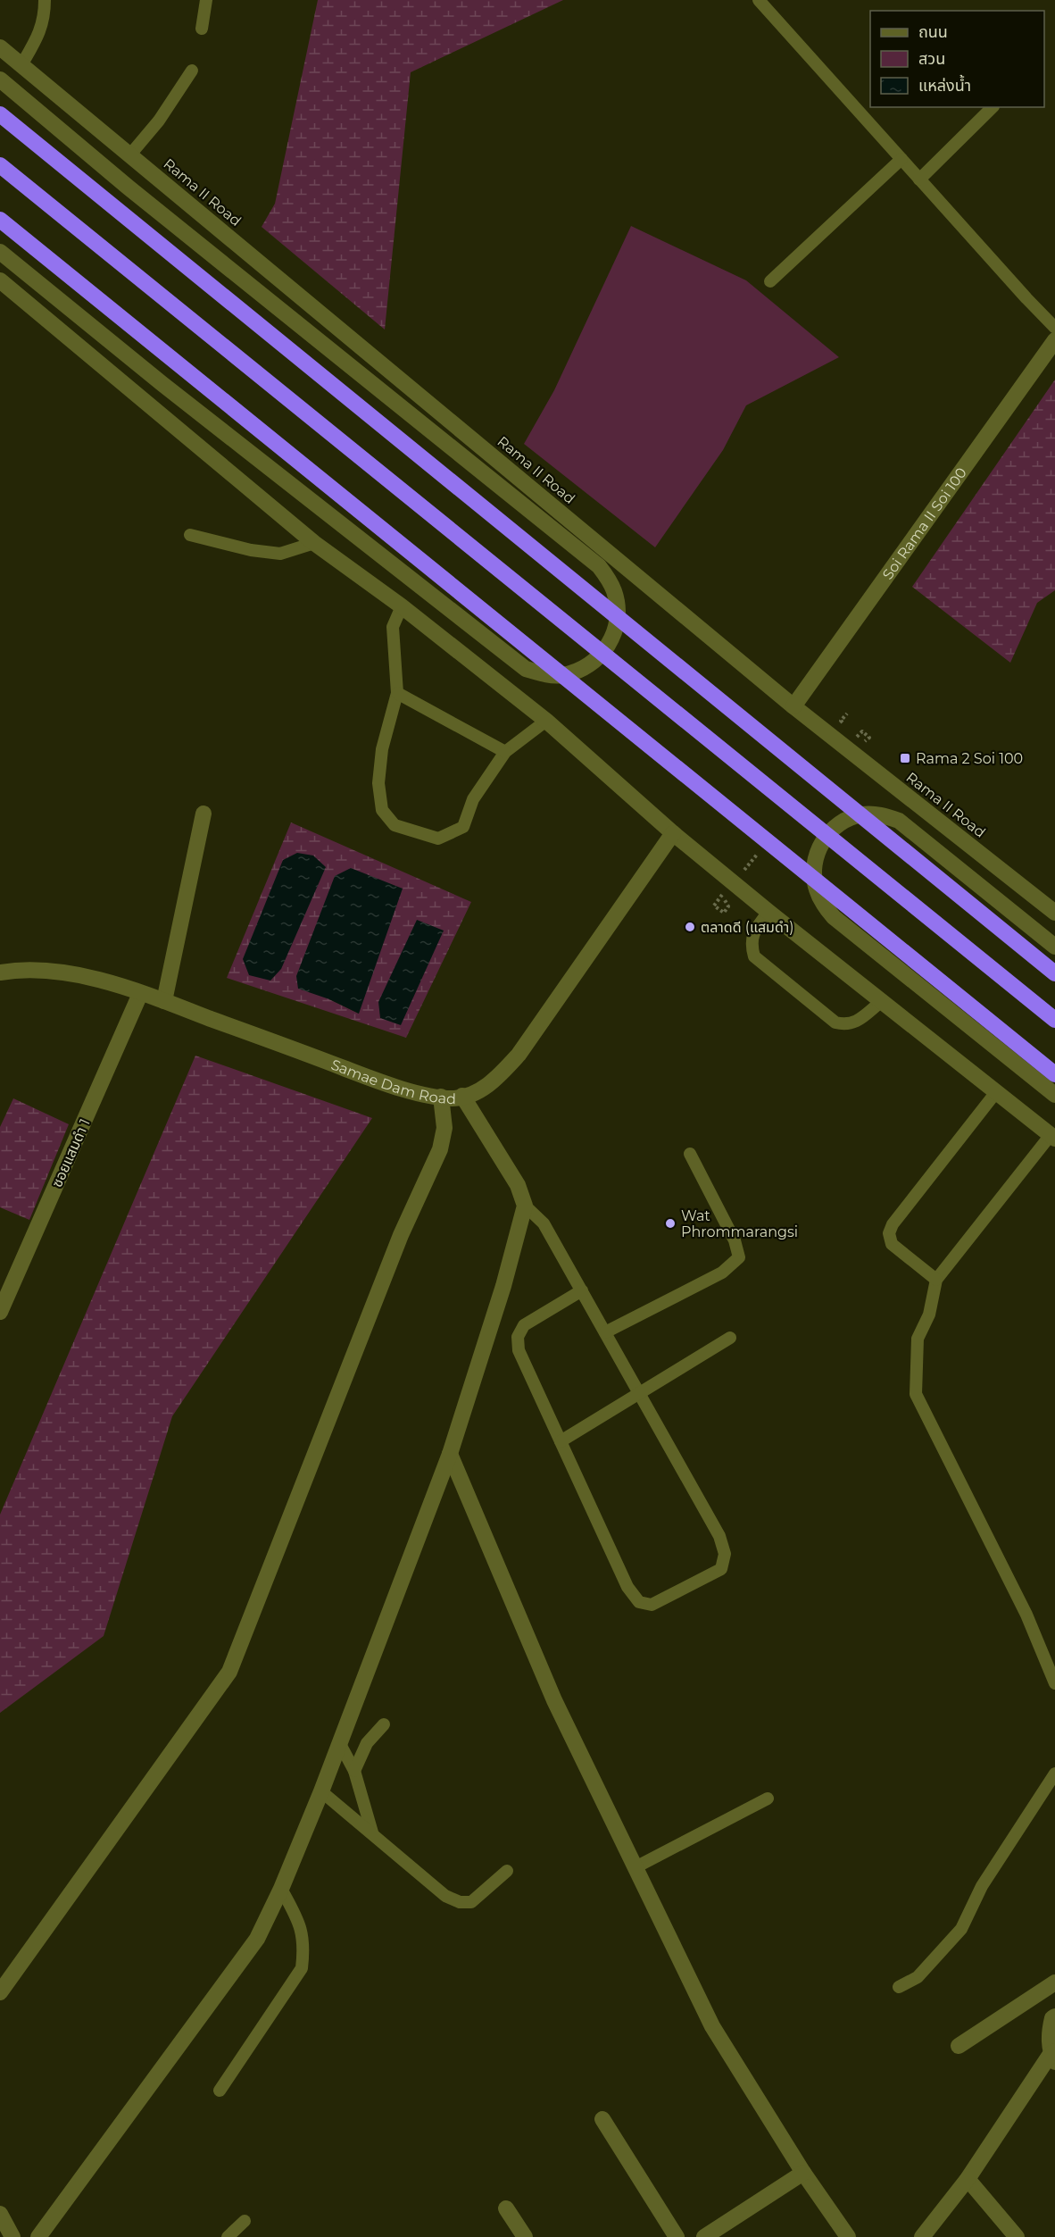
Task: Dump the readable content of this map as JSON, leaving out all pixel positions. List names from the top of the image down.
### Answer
{
  "streets": {
    "main road": [
      "Rama II Road",
      "Soi Rama II Soi 100",
      "Samae Dam Road",
      "ซอยแสมดำ 1"
    ]
  },
  "crossings": [
    ["Rama II Road", "Soi Rama II Soi 100"],
    ["Samae Dam Road", "ซอยแสมดำ 1"]
  ],
  "places": {
    "transit": ["Rama 2 Soi 100"],
    "other": ["ตลาดดี (แสมดำ)", "Wat Phrommarangsi"]
  },
  "legend": ["ถนน", "สวน", "แหล่งน้ำ"]
}
